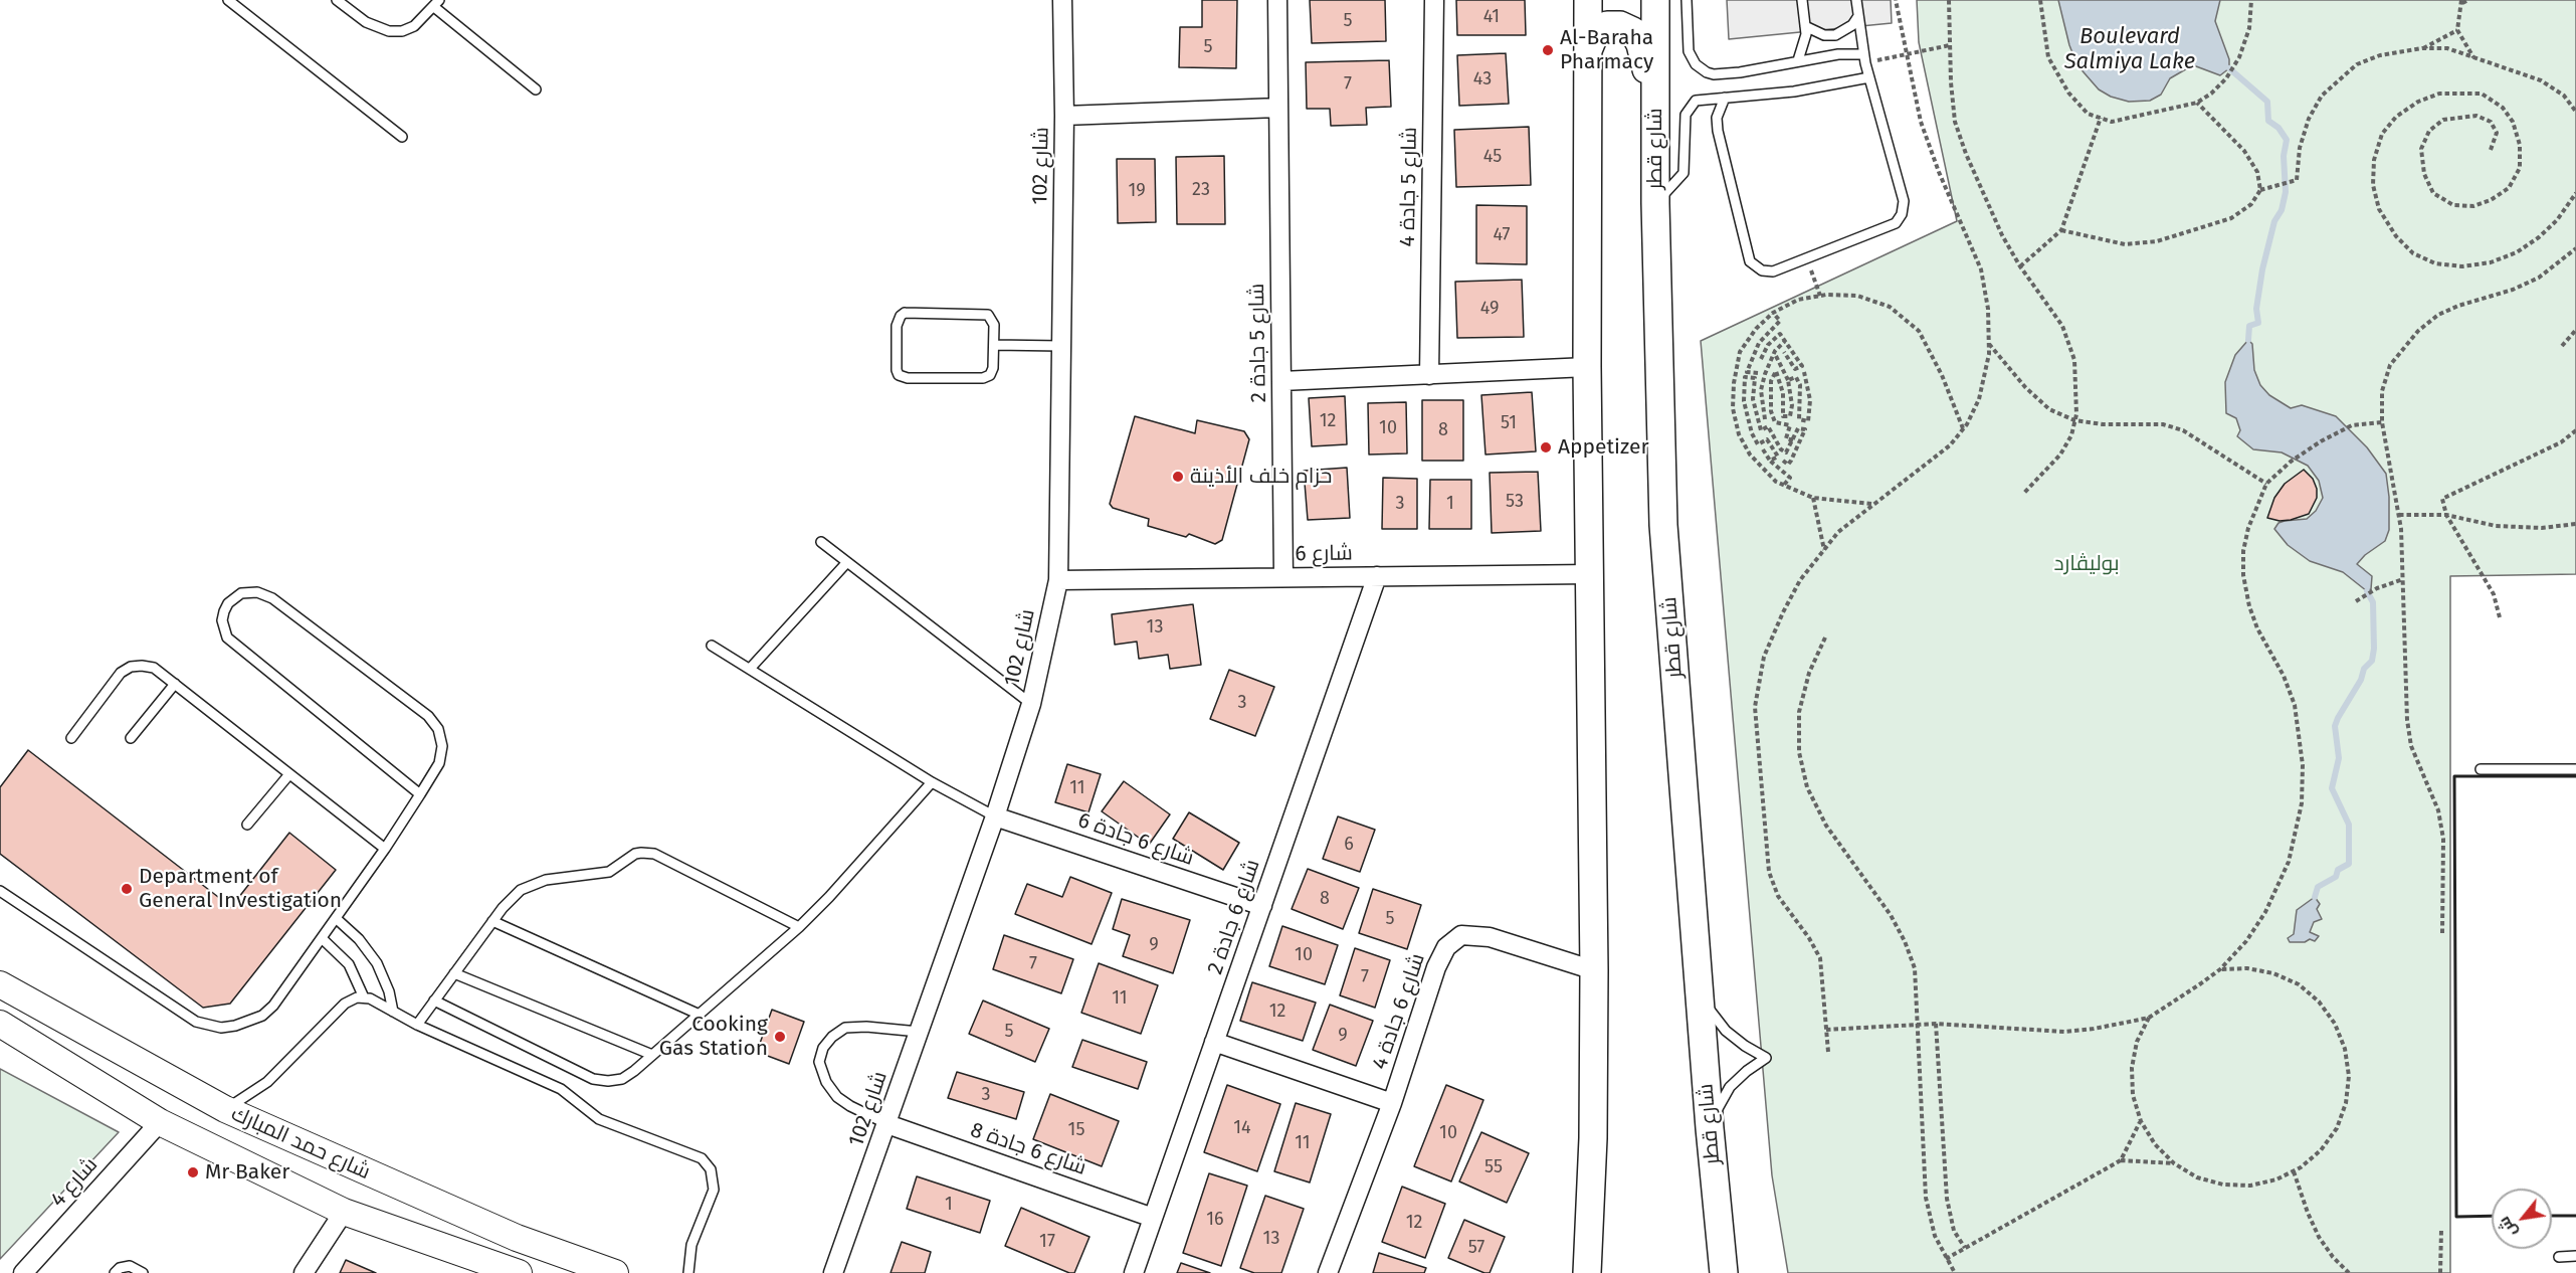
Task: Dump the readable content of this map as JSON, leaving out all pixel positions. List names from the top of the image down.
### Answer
{
  "streets": {
    "main road": ["شارع قطر", "شارع حمد المبارك"],
    "street": [
      "شارع 102",
      "شارع 5 جادة 4",
      "شارع 5 جادة 2",
      "شارع 6",
      "شارع 6 جادة 6",
      "شارع 6 جادة 2",
      "شارع 6 جادة 4",
      "شارع 6 جادة 8",
      "شارع 4"
    ]
  },
  "crossings": [
    ["شارع 102", "شارع 6"],
    ["شارع 102", "شارع 6 جادة 6"],
    ["شارع 102", "شارع 6 جادة 8"],
    ["شارع 5 جادة 2", "شارع 6"],
    ["شارع 6", "شارع 6 جادة 2"],
    ["شارع 6 جادة 6", "شارع 6 جادة 2"],
    ["شارع 6 جادة 2", "شارع 6 جادة 4"],
    ["شارع 6 جادة 2", "شارع 6 جادة 8"],
    ["شارع حمد المبارك", "شارع 4"]
  ],
  "water": ["Boulevard Salmiya Lake"],
  "parks": ["بوليڤارد"],
  "places": [
    "Al-Baraha Pharmacy",
    "Appetizer",
    "حزام خلف الأذينة",
    "Department of General Investigation",
    "Cooking Gas Station",
    "Mr Baker"
  ],
  "house_numbers": [
    "41",
    "5",
    "5",
    "43",
    "7",
    "45",
    "23",
    "19",
    "47",
    "49",
    "12",
    "51",
    "10",
    "8",
    "53",
    "3",
    "1",
    "13",
    "3",
    "11",
    "6",
    "8",
    "5",
    "9",
    "10",
    "7",
    "7",
    "11",
    "12",
    "5",
    "9",
    "3",
    "14",
    "15",
    "10",
    "11",
    "55",
    "1",
    "16",
    "12",
    "13",
    "17",
    "57"
  ],
  "north": "bottom left"
}
